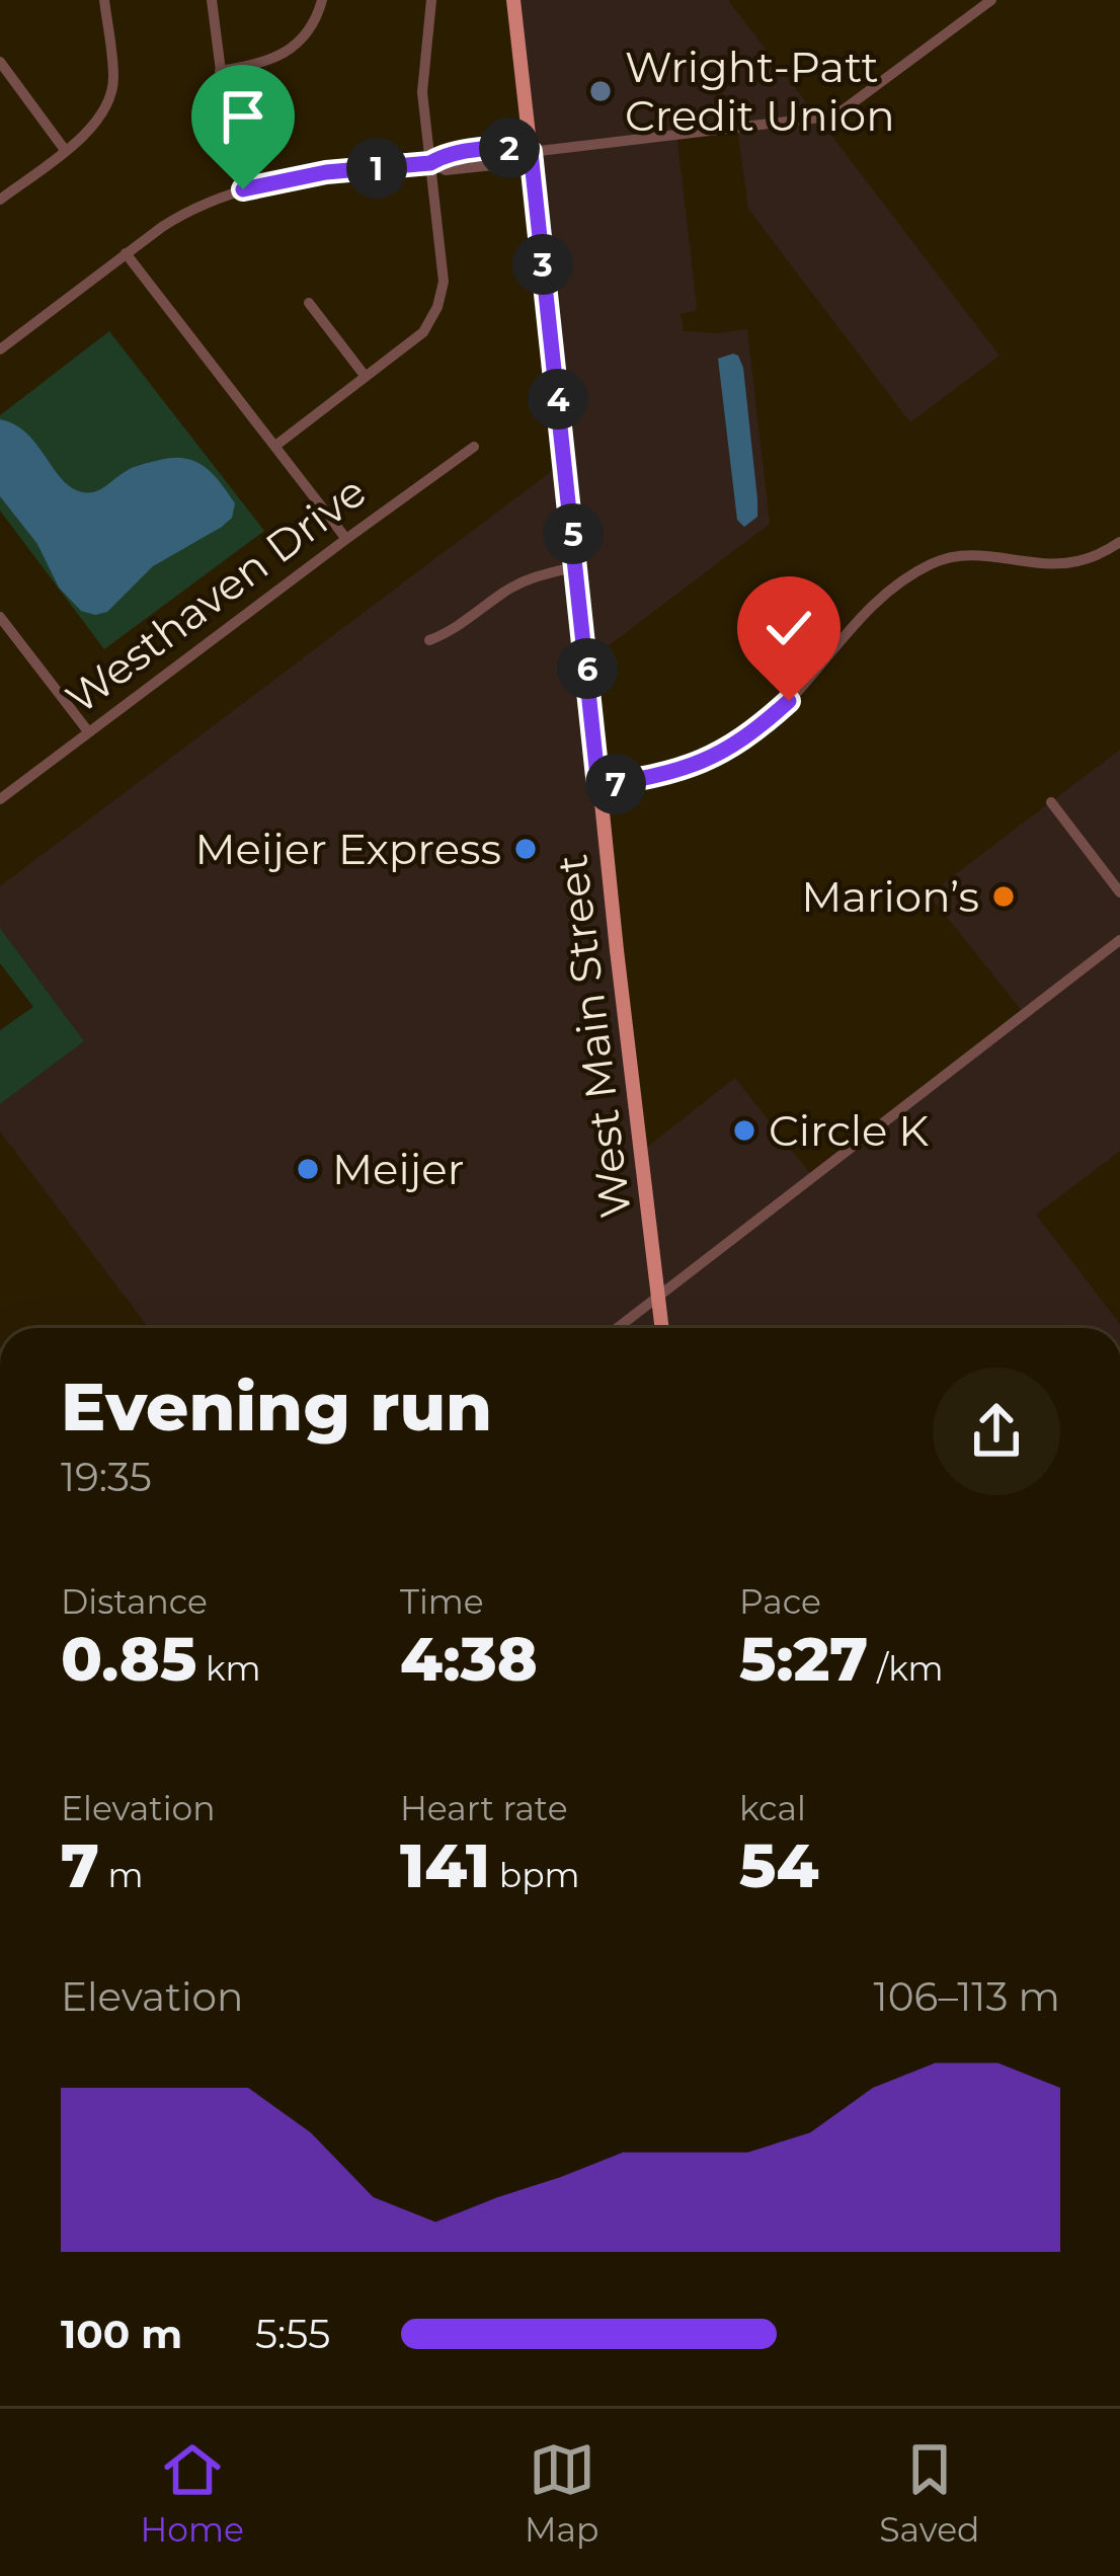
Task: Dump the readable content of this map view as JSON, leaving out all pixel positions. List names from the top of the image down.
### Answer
{
  "streets": {
    "main road": ["West Main Street"],
    "street": ["Westhaven Drive"]
  },
  "places": [
    "Wright-Patt Credit Union",
    "Meijer Express",
    "Marion’s",
    "Circle K",
    "Meijer"
  ],
  "page": {
    "pins": [
      "2",
      "1",
      "3",
      "4",
      "5",
      "6",
      "7"
    ],
    "heading": ["Evening run", "19:35"],
    "stats": [
      ["Distance", "0.85 km"],
      ["Time", "4:38"],
      ["Pace", "5:27 /km"],
      ["Elevation", "7 m"],
      ["Heart rate", "141 bpm"],
      ["kcal", "54"]
    ],
    "chart": ["Elevation", "106–113 m"],
    "list": [
      {
        "name": "100 m",
        "note": "5:55"
      }
    ],
    "tabs": ["Home", "Map", "Saved"]
  }
}
